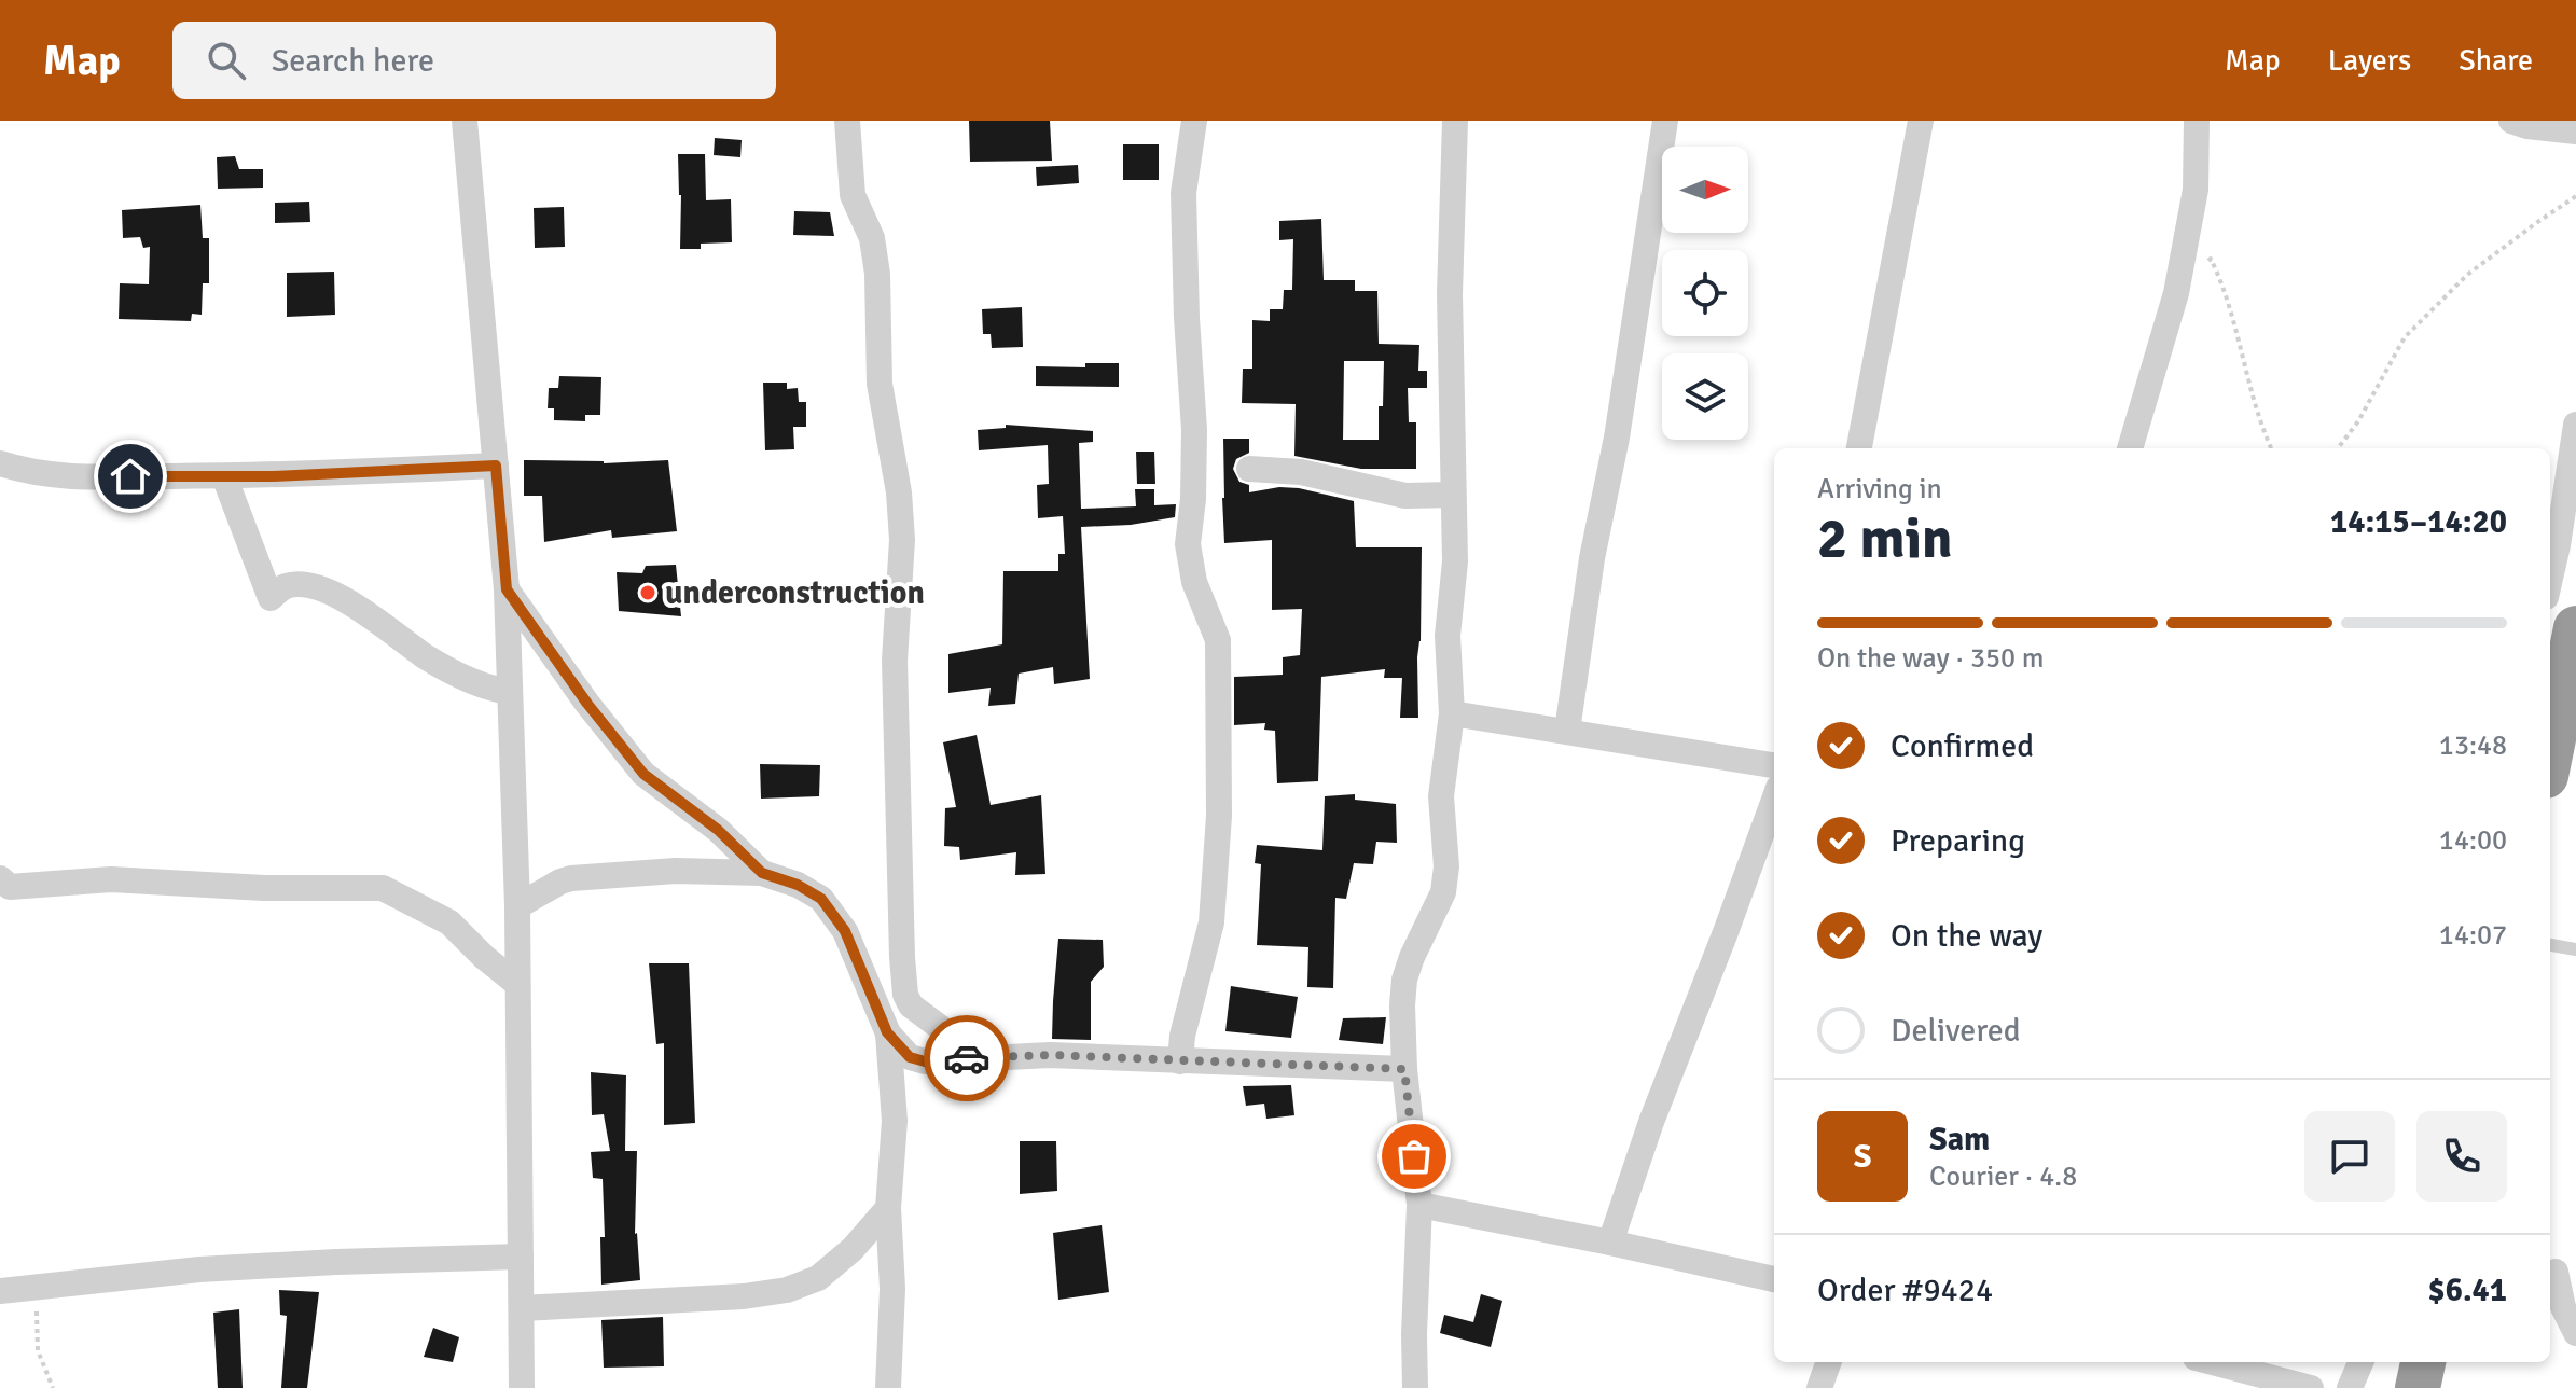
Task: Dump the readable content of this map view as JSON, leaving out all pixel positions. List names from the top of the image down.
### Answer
{
  "places": ["underconstruction"],
  "north": "right",
  "page": {
    "header": "Map",
    "search": "Search here",
    "nav": ["Map", "Layers", "Share"],
    "heading": ["2 min", "Arriving in", "14:15–14:20"],
    "panel": [
      "Sam",
      "Courier · 4.8",
      "Order #9424",
      "$6.41"
    ],
    "bar": "On the way · 350 m",
    "list": [
      ["Confirmed", "13:48"],
      ["Preparing", "14:00"],
      ["On the way", "14:07"],
      "Delivered"
    ],
    "round": "S"
  }
}
